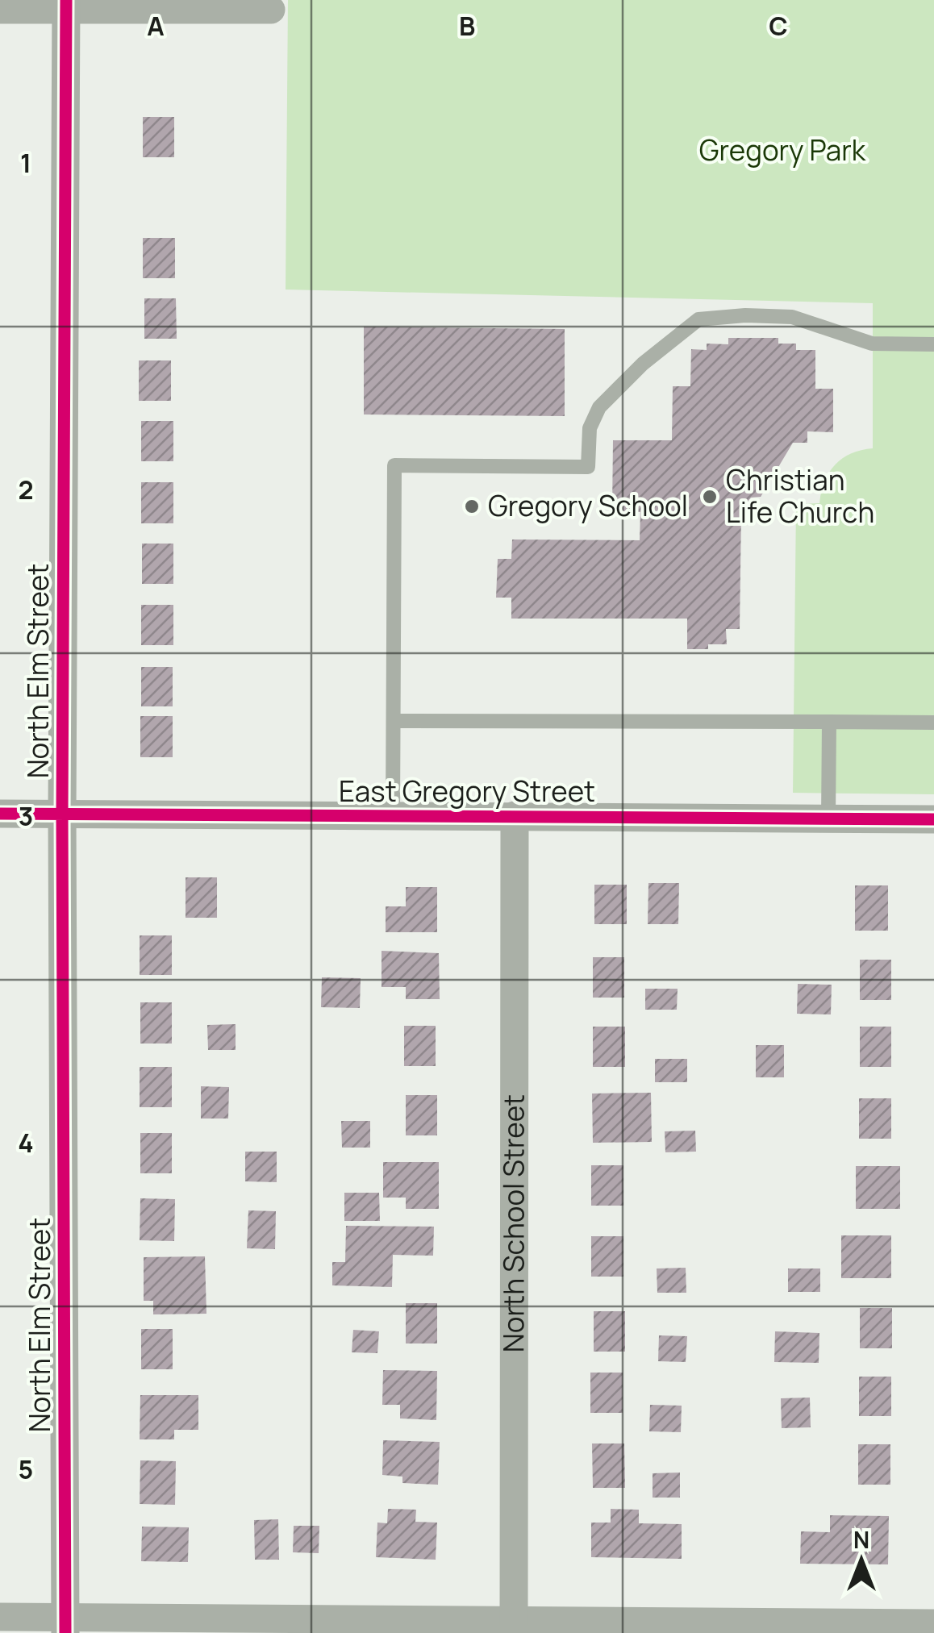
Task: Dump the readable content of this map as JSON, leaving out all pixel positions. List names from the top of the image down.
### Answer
{
  "streets": {
    "street": ["North Elm Street", "East Gregory Street", "North School Street"]
  },
  "crossings": [
    ["North Elm Street", "East Gregory Street"],
    ["East Gregory Street", "North School Street"]
  ],
  "parks": ["Gregory Park"],
  "places": ["Christian Life Church", "Gregory School"],
  "north": "top",
  "grid": {
    "columns": ["A", "B", "C"],
    "rows": [
      "1",
      "2",
      "3",
      "4",
      "5"
    ]
  }
}
